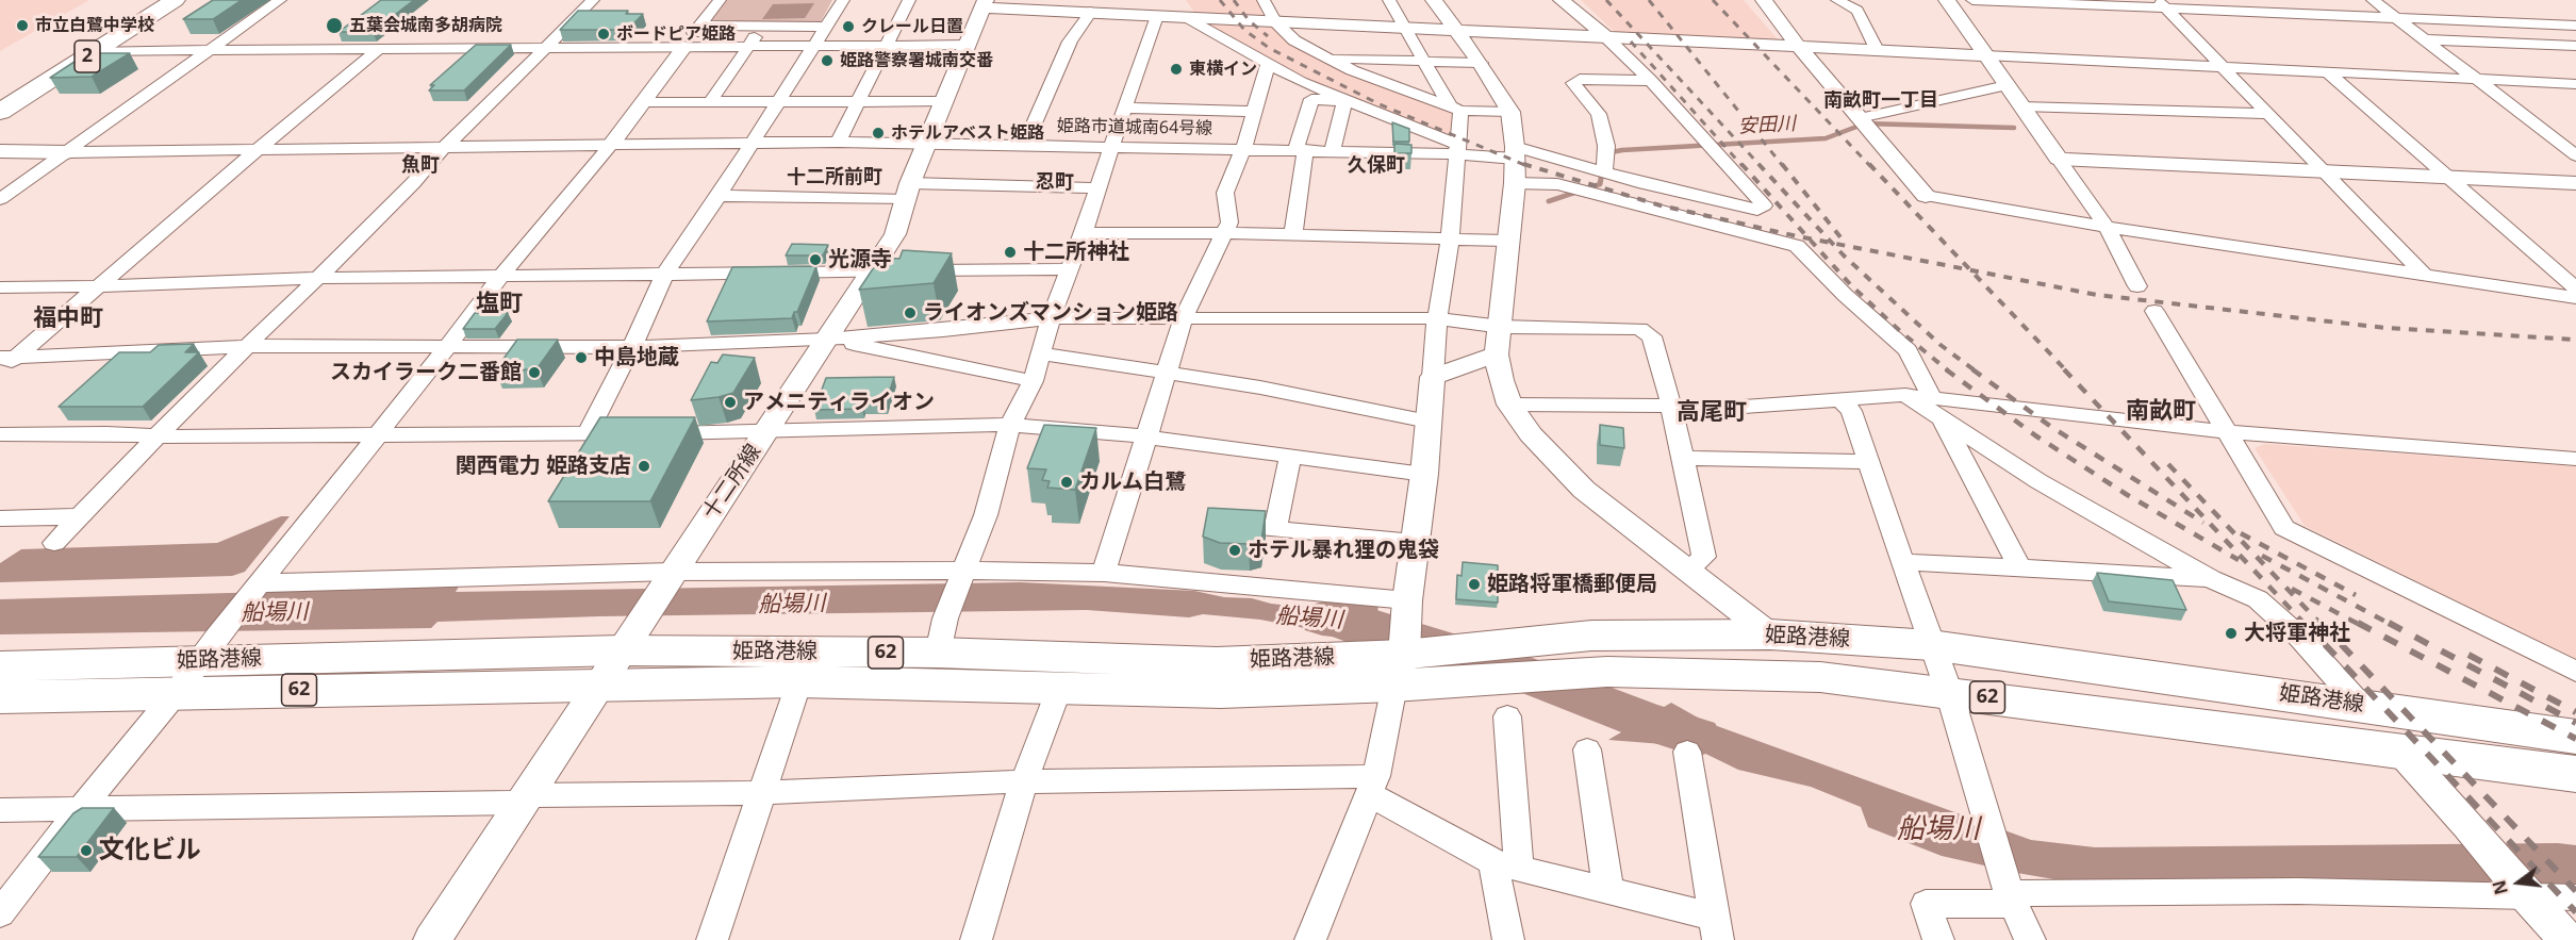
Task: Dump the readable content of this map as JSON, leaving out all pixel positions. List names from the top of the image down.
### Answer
{
  "streets": {
    "main road": ["2", "姫路港線", "62"],
    "street": ["姫路市道城南64号線", "十二所線"]
  },
  "crossings": [
    ["姫路市道城南64号線", "十二所線"],
    ["十二所線", "姫路港線"]
  ],
  "districts": [
    "南畝町一丁目",
    "魚町",
    "久保町",
    "十二所前町",
    "忍町",
    "塩町",
    "福中町",
    "南畝町",
    "高尾町"
  ],
  "water": ["安田川", "船場川"],
  "places": [
    "市立白鷺中学校",
    "五葉会城南多胡病院",
    "クレール日置",
    "ボードピア姫路",
    "姫路警察署城南交番",
    "東横イン",
    "ホテルアベスト姫路",
    "十二所神社",
    "光源寺",
    "ライオンズマンション姫路",
    "中島地蔵",
    "スカイラーク二番館",
    "アメニティライオン",
    "関西電力 姫路支店",
    "カルム白鷺",
    "ホテル暴れ狸の鬼袋",
    "姫路将軍橋郵便局",
    "大将軍神社",
    "文化ビル"
  ],
  "north": "left"
}
